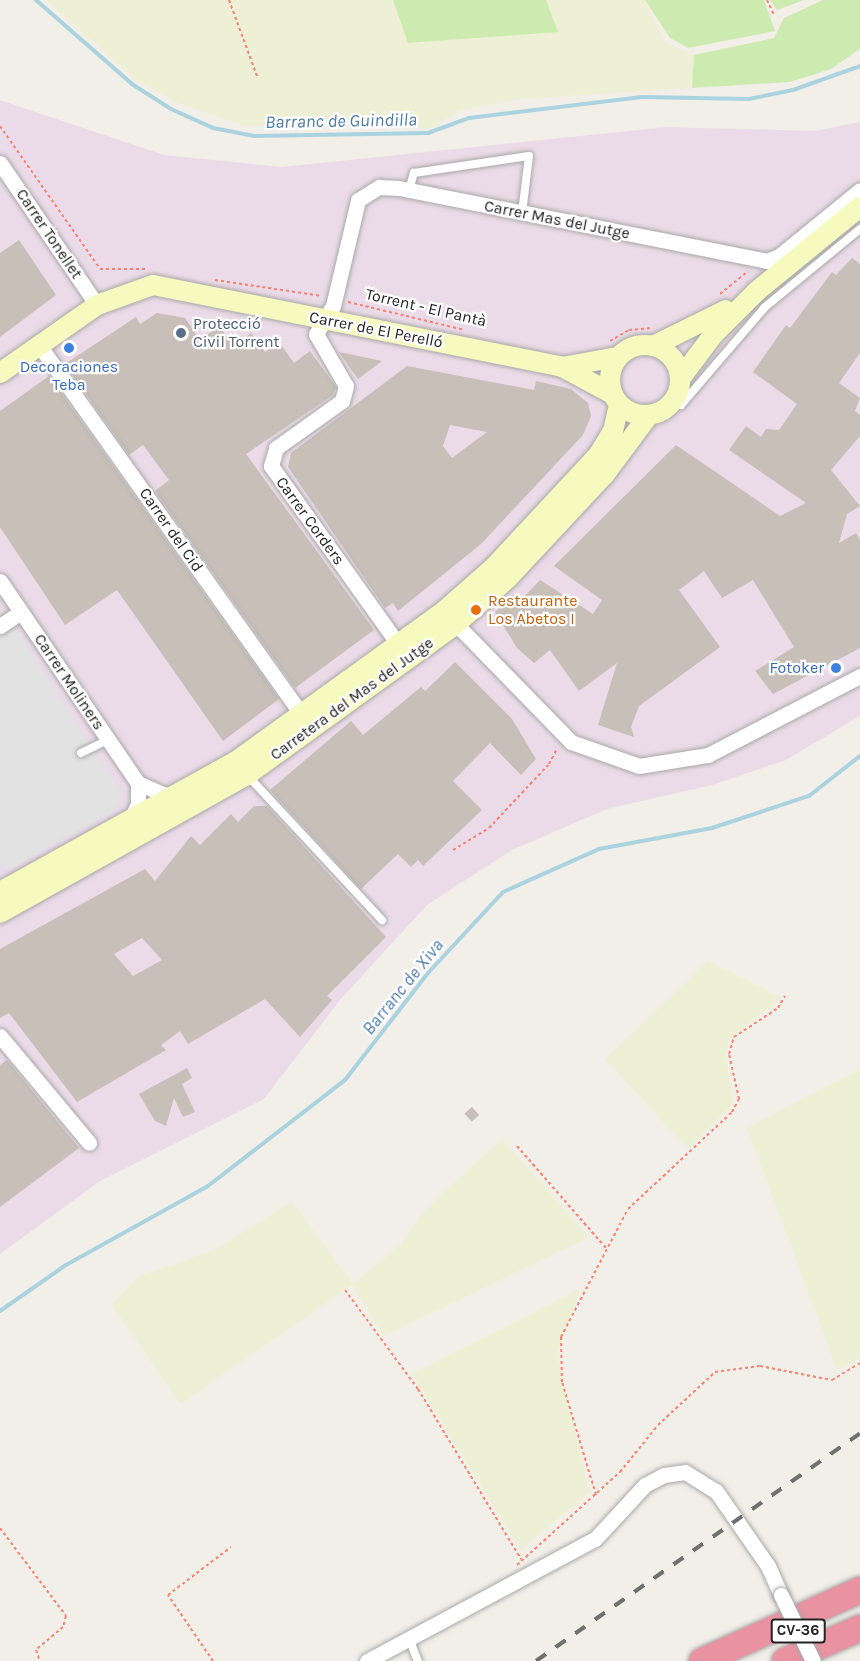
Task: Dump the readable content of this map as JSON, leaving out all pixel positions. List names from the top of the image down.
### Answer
{
  "streets": {
    "highway": ["CV-36"],
    "street": [
      "Carrer Mas del Jutge",
      "Carrer Tonellet",
      "Carrer de El Perelló",
      "Carrer Corders",
      "Carrer del Cid",
      "Carrer Moliners",
      "Carretera del Mas del Jutge"
    ],
    "path": ["Torrent - El Pantà"]
  },
  "crossings": [
    ["Carrer Mas del Jutge", "Torrent - El Pantà"],
    ["Carrer Mas del Jutge", "Carrer de El Perelló"],
    ["Carrer Mas del Jutge", "Carrer Corders"],
    ["Carrer Tonellet", "Carrer de El Perelló"],
    ["Carrer de El Perelló", "Carrer Corders"],
    ["Carrer de El Perelló", "Carrer del Cid"],
    ["Carrer Corders", "Carretera del Mas del Jutge"],
    ["Carrer del Cid", "Carretera del Mas del Jutge"]
  ],
  "water": ["Barranc de Guindilla", "Barranc de Xiva"],
  "places": [
    "Protecció Civil Torrent",
    "Decoraciones Teba",
    "Restaurante Los Abetos I",
    "Fotoker"
  ]
}
